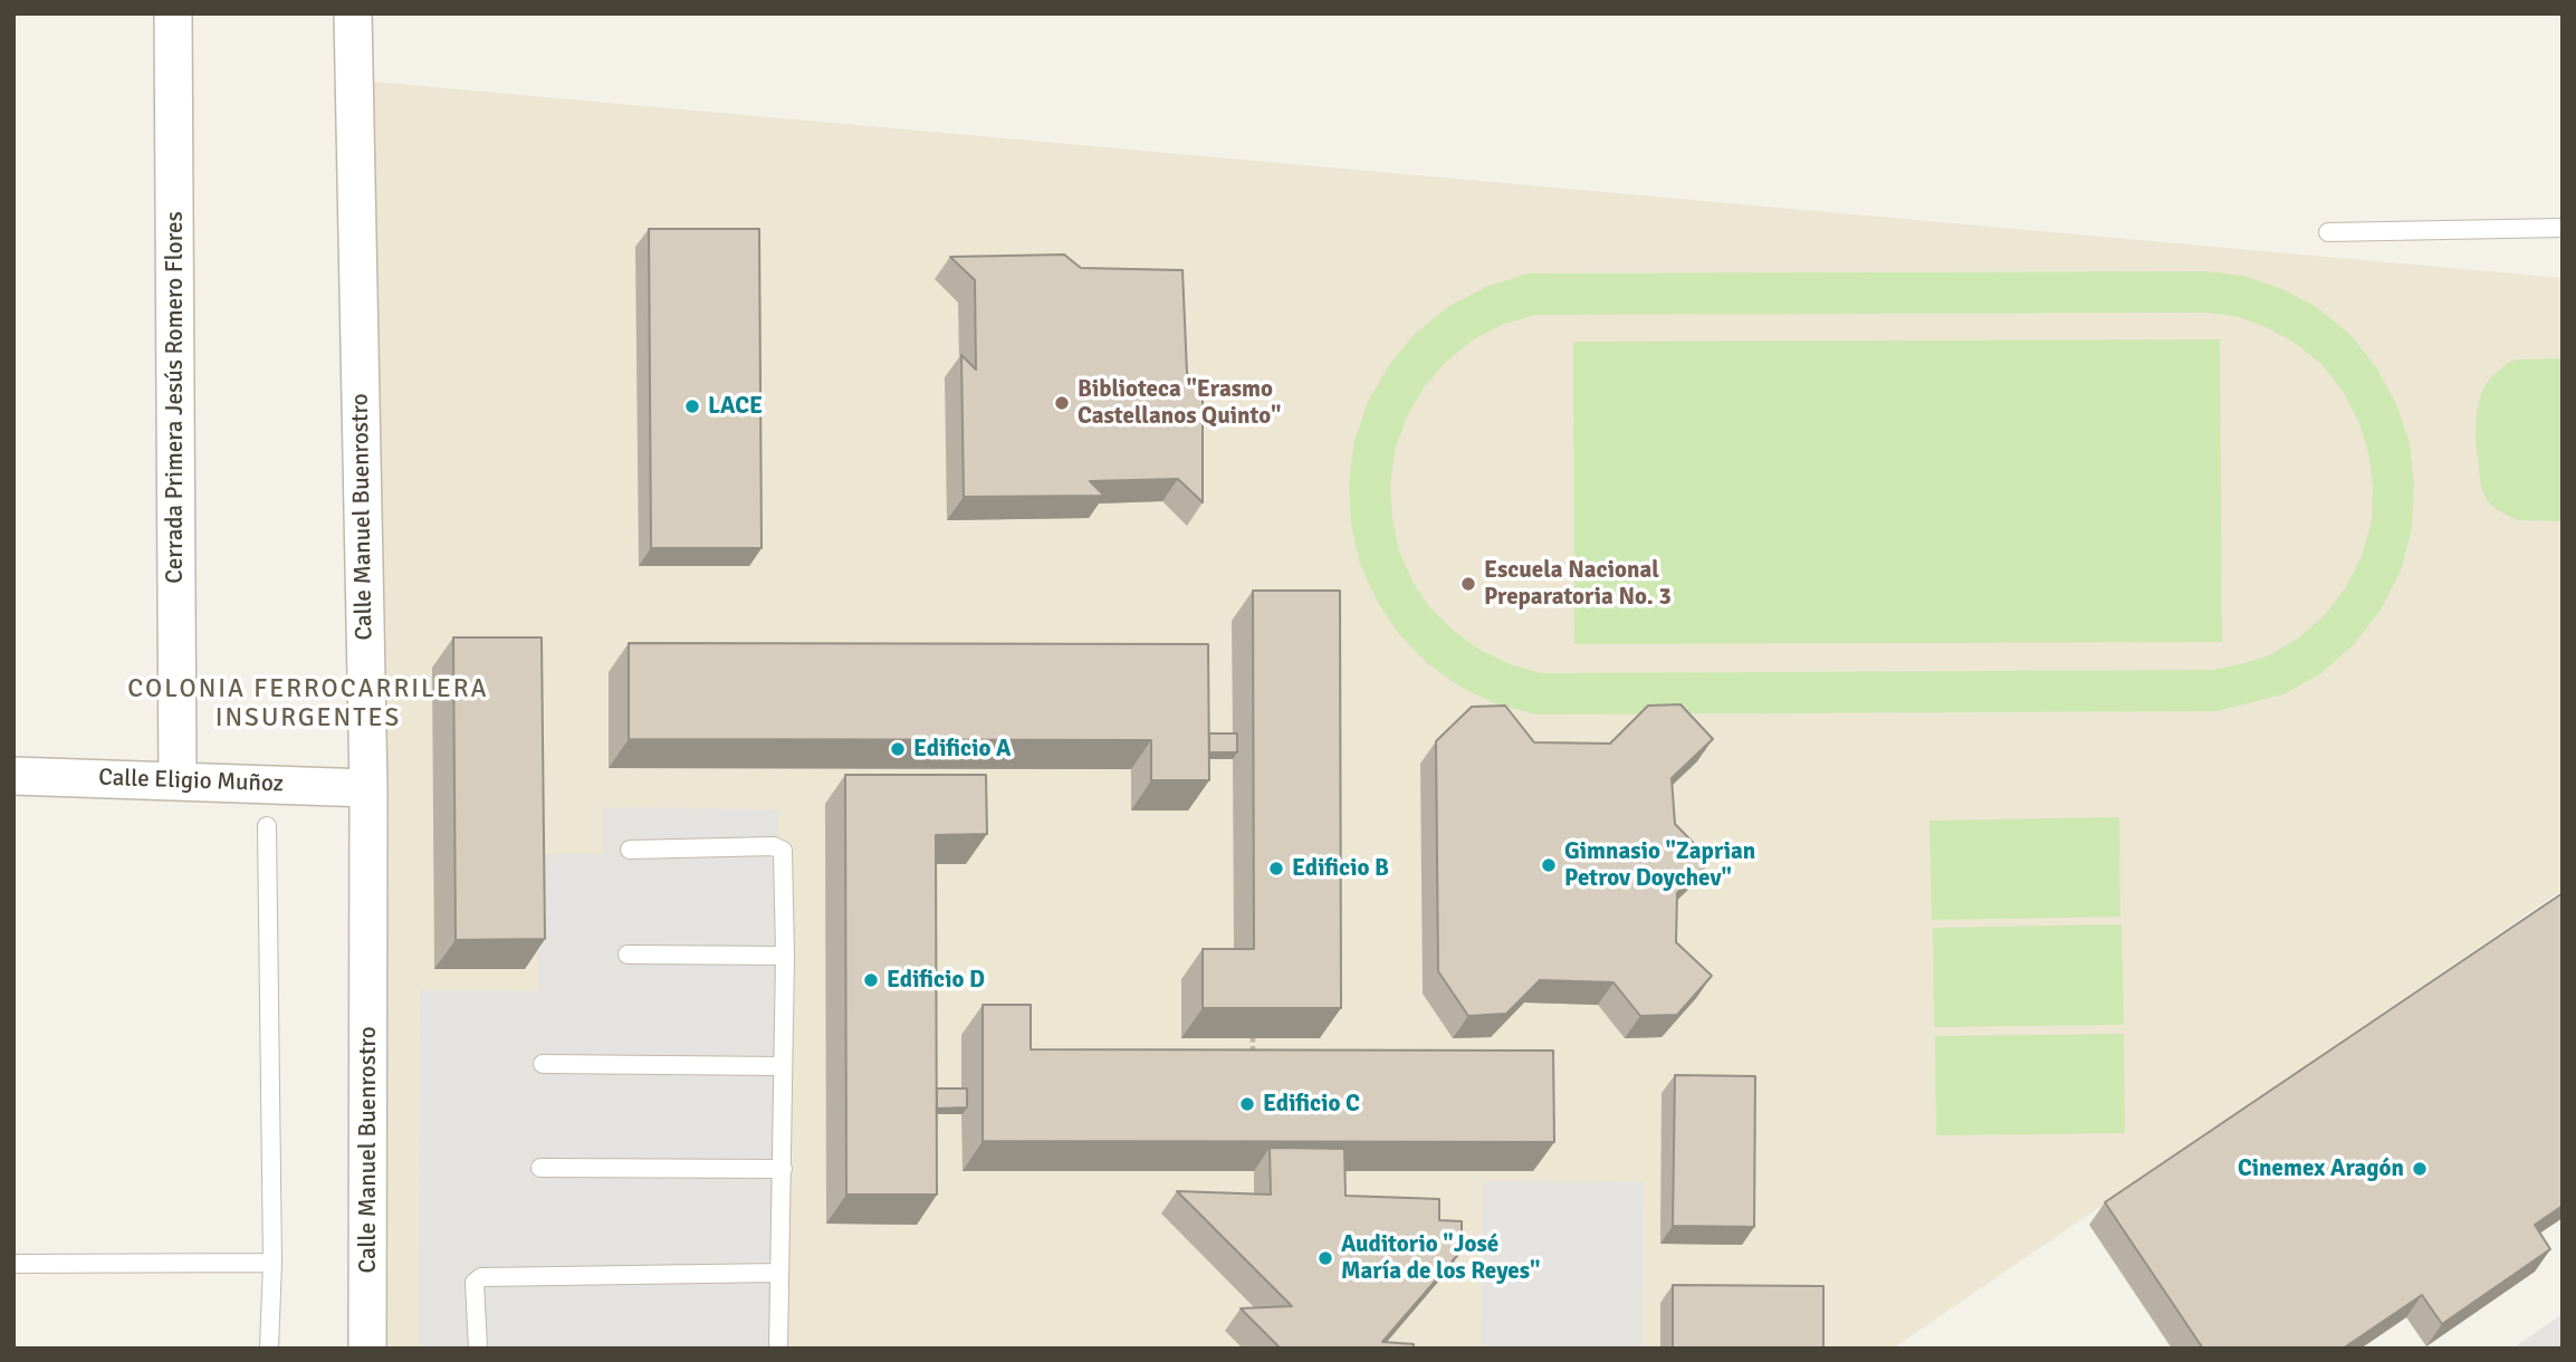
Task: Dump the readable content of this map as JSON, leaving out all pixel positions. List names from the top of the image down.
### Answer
{
  "streets": {
    "street": ["Cerrada Primera Jesús Romero Flores", "Calle Manuel Buenrostro", "Calle Eligio Muñoz"]
  },
  "crossings": [
    ["Cerrada Primera Jesús Romero Flores", "Calle Eligio Muñoz"],
    ["Calle Manuel Buenrostro", "Calle Eligio Muñoz"]
  ],
  "districts": ["COLONIA FERROCARRILERA INSURGENTES"],
  "places": [
    "Biblioteca \"Erasmo Castellanos Quinto\"",
    "LACE",
    "Escuela Nacional Preparatoria No. 3",
    "Edificio A",
    "Gimnasio \"Zaprian Petrov Doychev\"",
    "Edificio B",
    "Edificio D",
    "Edificio C",
    "Cinemex Aragón",
    "Auditorio \"José María de los Reyes\""
  ]
}
